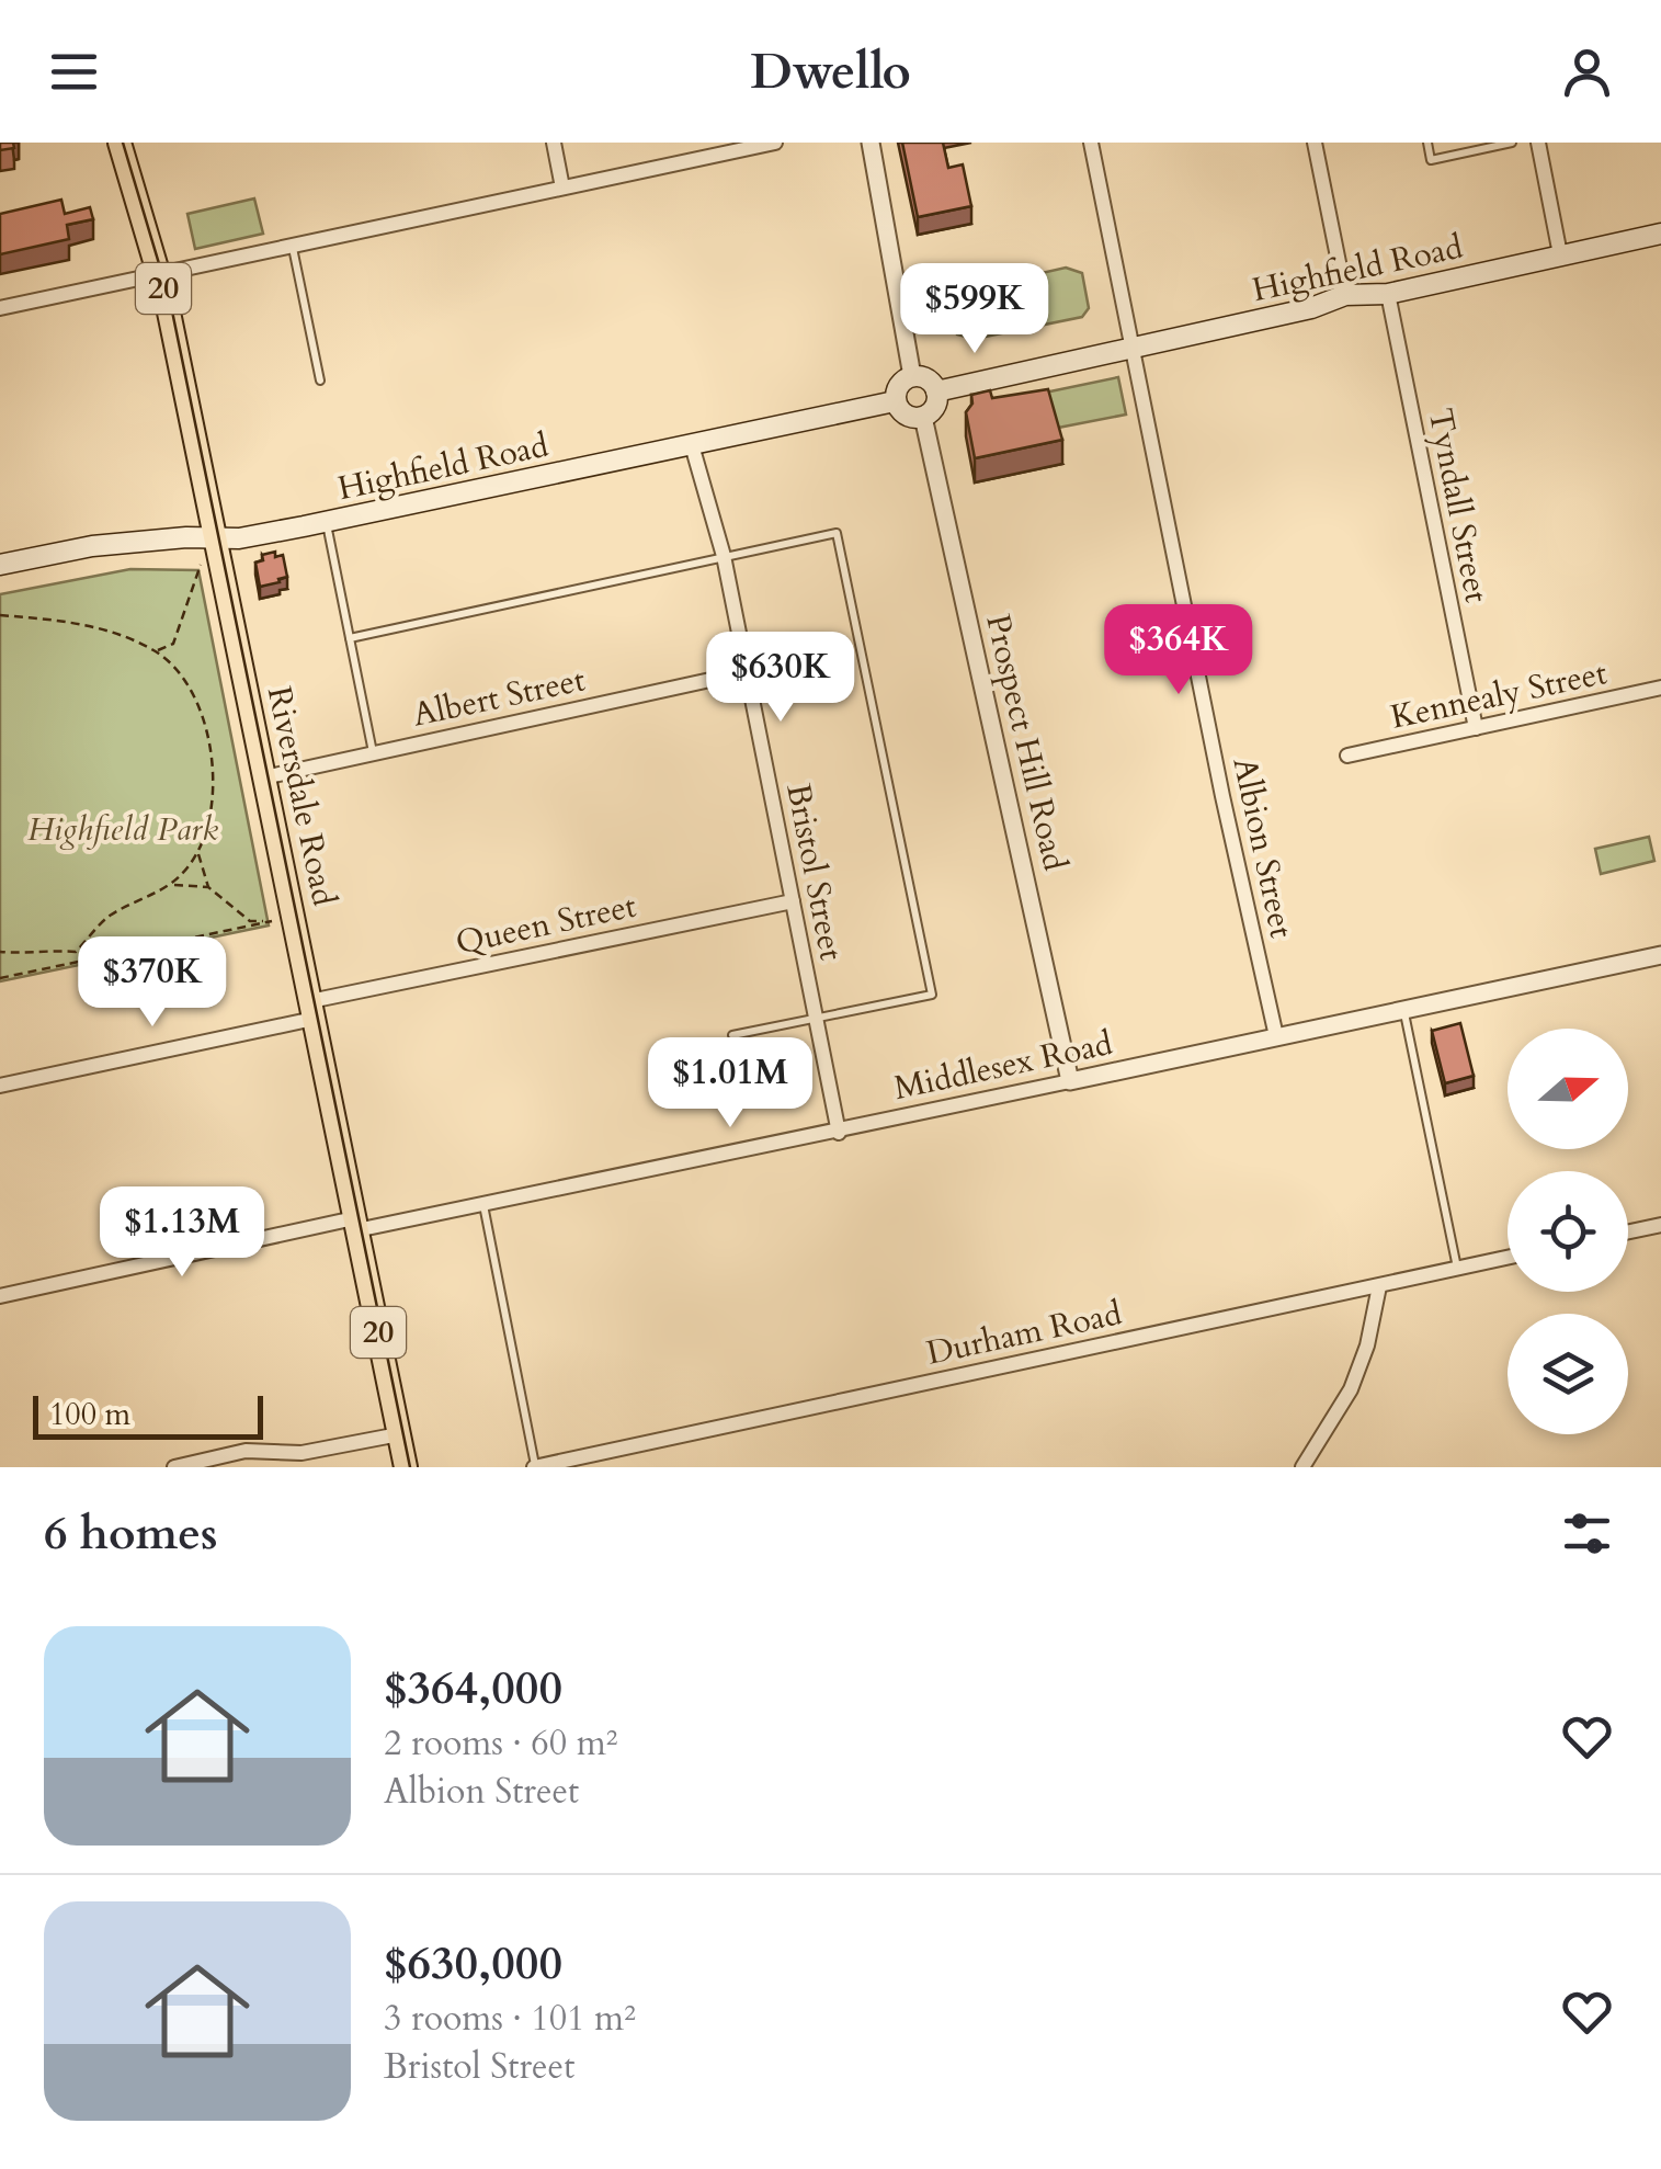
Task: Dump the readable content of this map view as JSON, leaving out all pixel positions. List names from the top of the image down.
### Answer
{
  "streets": {
    "main road": ["Highfield Road", "20", "Riversdale Road"],
    "street": [
      "Tyndall Street",
      "Kennealy Street",
      "Albert Street",
      "Prospect Hill Road",
      "Albion Street",
      "Bristol Street",
      "Queen Street",
      "Middlesex Road",
      "Durham Road"
    ]
  },
  "crossings": [
    ["Highfield Road", "Tyndall Street"],
    ["Highfield Road", "Prospect Hill Road"],
    ["Highfield Road", "Riversdale Road"],
    ["Highfield Road", "Albion Street"],
    ["Highfield Road", "Bristol Street"],
    ["Tyndall Street", "Kennealy Street"],
    ["Albert Street", "Riversdale Road"],
    ["Albert Street", "Bristol Street"],
    ["Prospect Hill Road", "Middlesex Road"],
    ["Riversdale Road", "Queen Street"],
    ["Riversdale Road", "Middlesex Road"],
    ["Albion Street", "Middlesex Road"],
    ["Bristol Street", "Queen Street"],
    ["Bristol Street", "Middlesex Road"]
  ],
  "parks": ["Highfield Park"],
  "scale_bar": "100 m",
  "north": "right",
  "page": {
    "header": "Dwello",
    "price": [
      "$599K",
      "$364K",
      "$630K",
      "$370K",
      "$1.01M",
      "$1.13M"
    ],
    "scale": "100 m",
    "heading": "6 homes",
    "list": [
      {
        "name": "$364,000",
        "note": "2 rooms · 60 m² · Albion Street"
      },
      {
        "name": "$630,000",
        "note": "3 rooms · 101 m² · Bristol Street"
      }
    ]
  }
}
